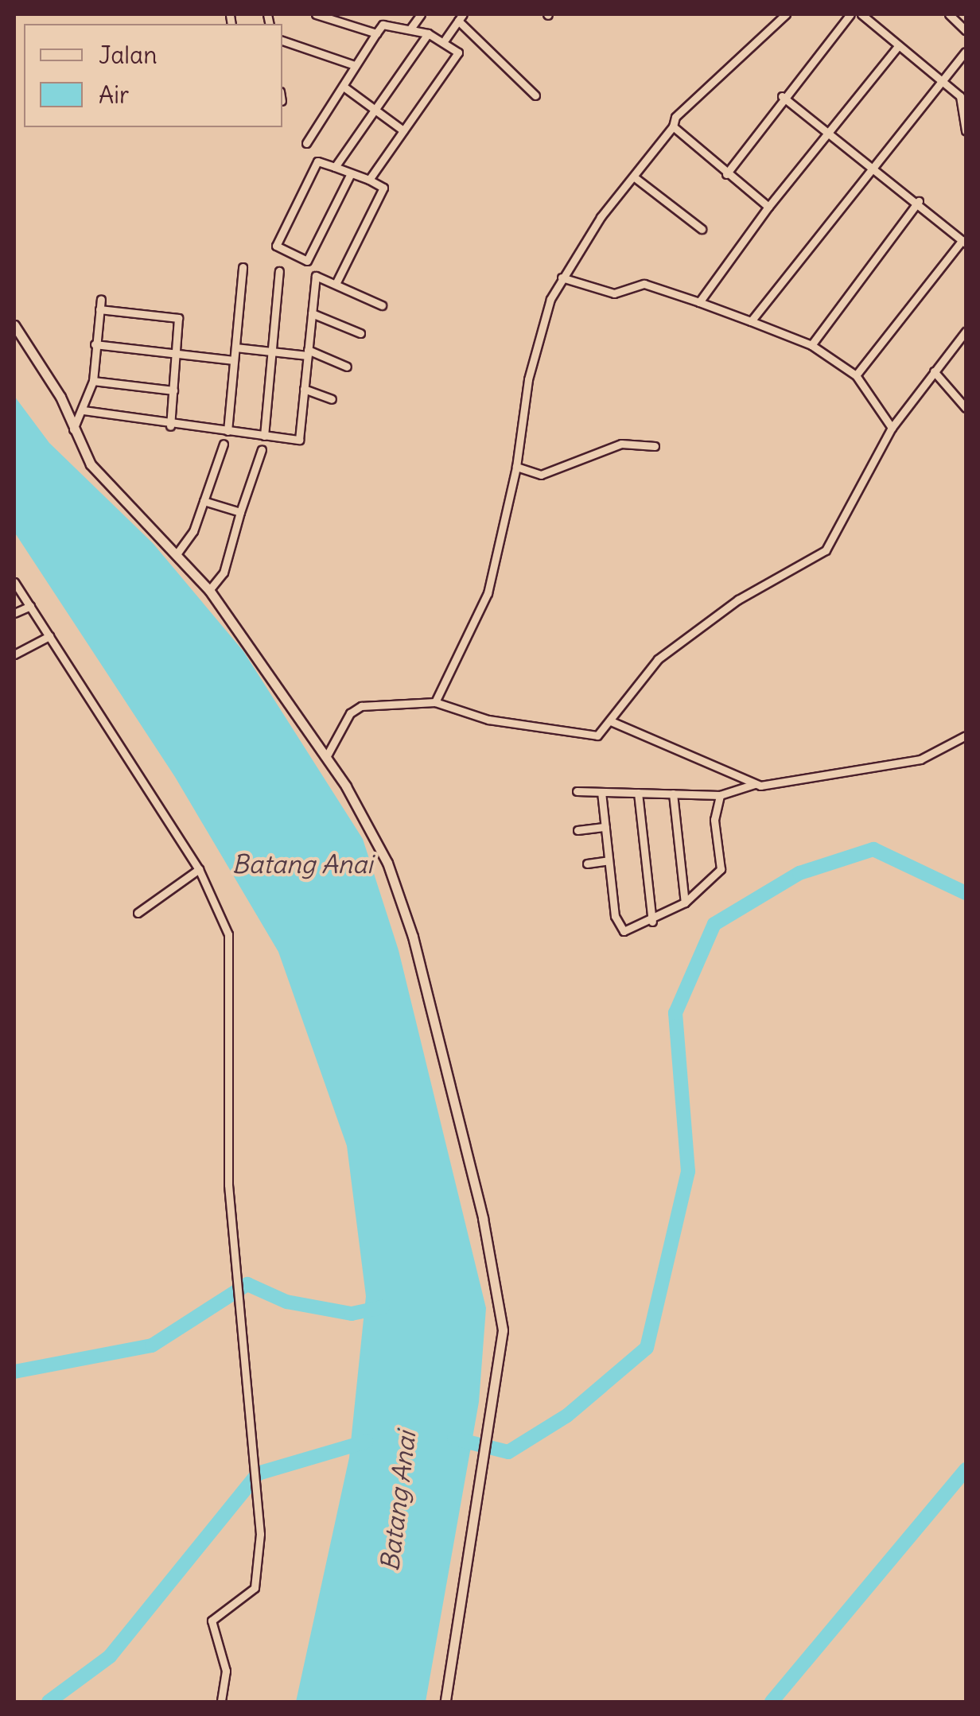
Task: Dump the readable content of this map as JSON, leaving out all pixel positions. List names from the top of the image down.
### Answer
{
  "water": ["Batang Anai"],
  "legend": ["Jalan", "Air"]
}
